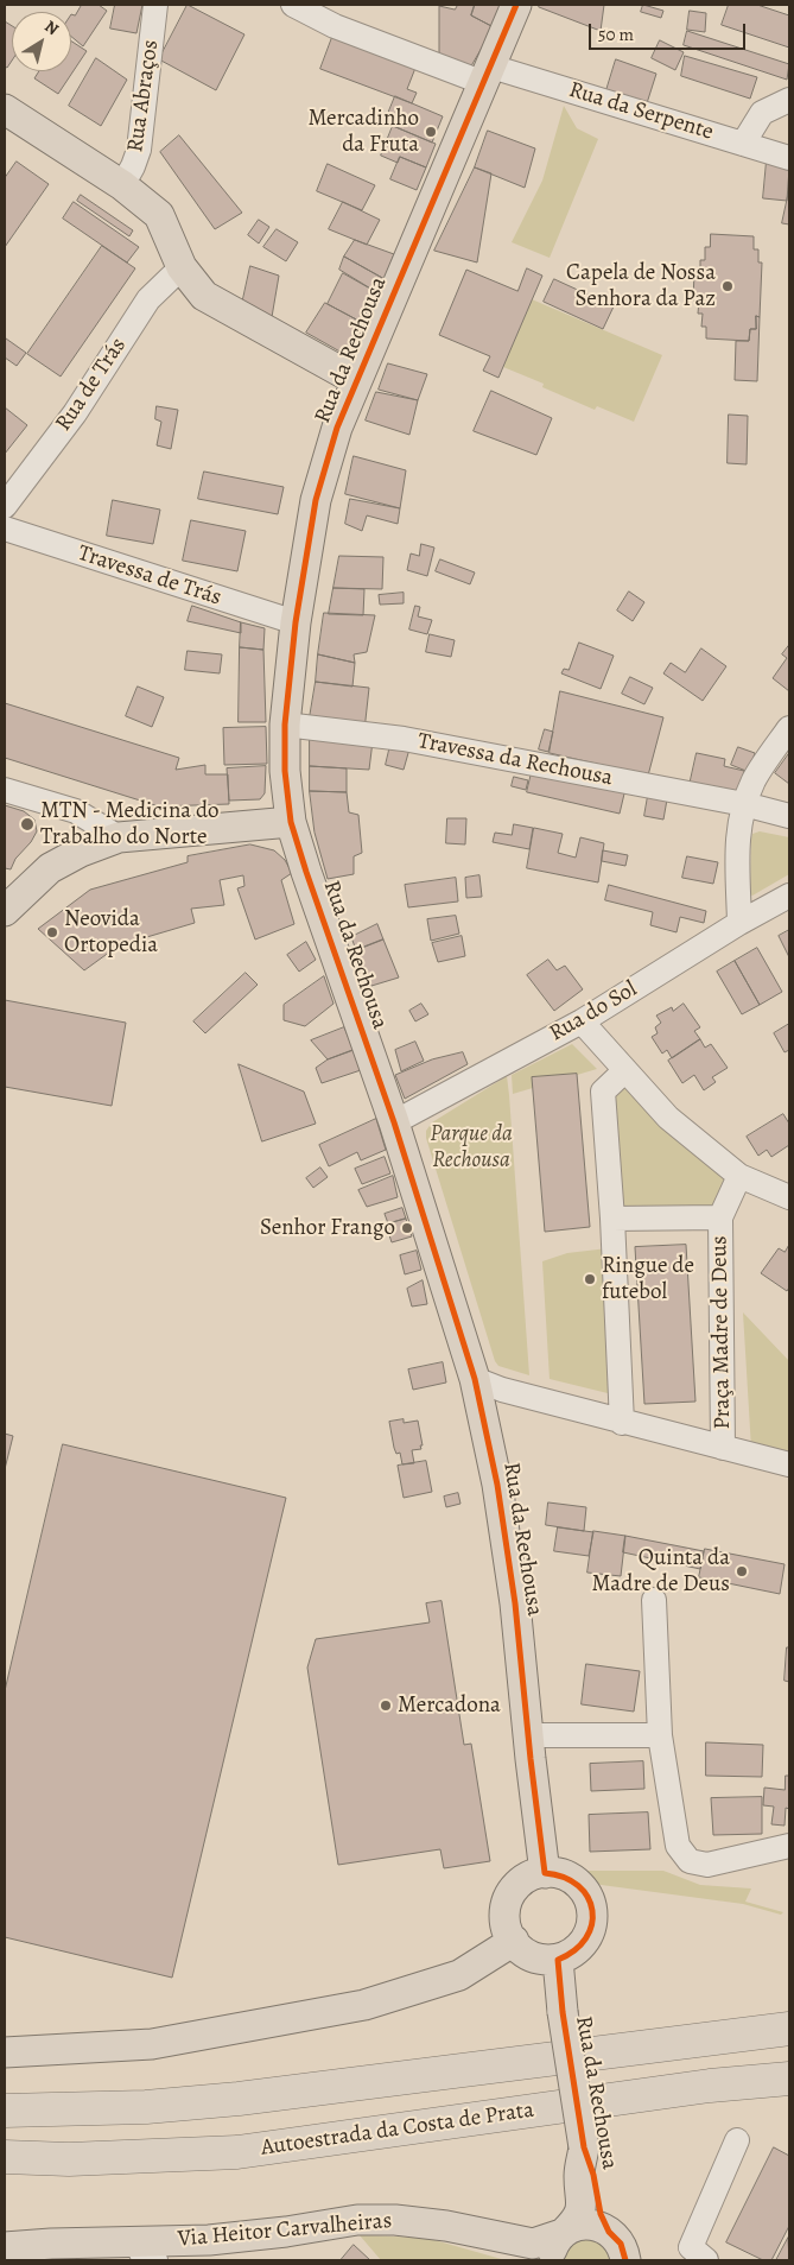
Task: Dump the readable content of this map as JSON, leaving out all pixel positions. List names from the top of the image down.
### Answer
{
  "streets": {
    "highway": ["Autoestrada da Costa de Prata"],
    "main road": ["Rua da Rechousa", "Via Heitor Carvalheiras"],
    "street": [
      "Rua Abraços",
      "Rua da Serpente",
      "Rua de Trás",
      "Travessa de Trás",
      "Travessa da Rechousa",
      "Rua do Sol",
      "Praça Madre de Deus"
    ]
  },
  "crossings": [
    ["Rua da Serpente", "Rua da Rechousa"],
    ["Rua da Rechousa", "Travessa de Trás"],
    ["Rua da Rechousa", "Travessa da Rechousa"],
    ["Rua da Rechousa", "Rua do Sol"],
    ["Rua da Rechousa", "Praça Madre de Deus"],
    ["Rua da Rechousa", "Via Heitor Carvalheiras"]
  ],
  "parks": ["Parque da Rechousa"],
  "places": [
    "Mercadinho da Fruta",
    "Capela de Nossa Senhora da Paz",
    "MTN - Medicina do Trabalho do Norte",
    "Neovida Ortopedia",
    "Senhor Frango",
    "Ringue de futebol",
    "Quinta da Madre de Deus",
    "Mercadona"
  ],
  "scale_bar": "50 m",
  "north": "top right"
}
